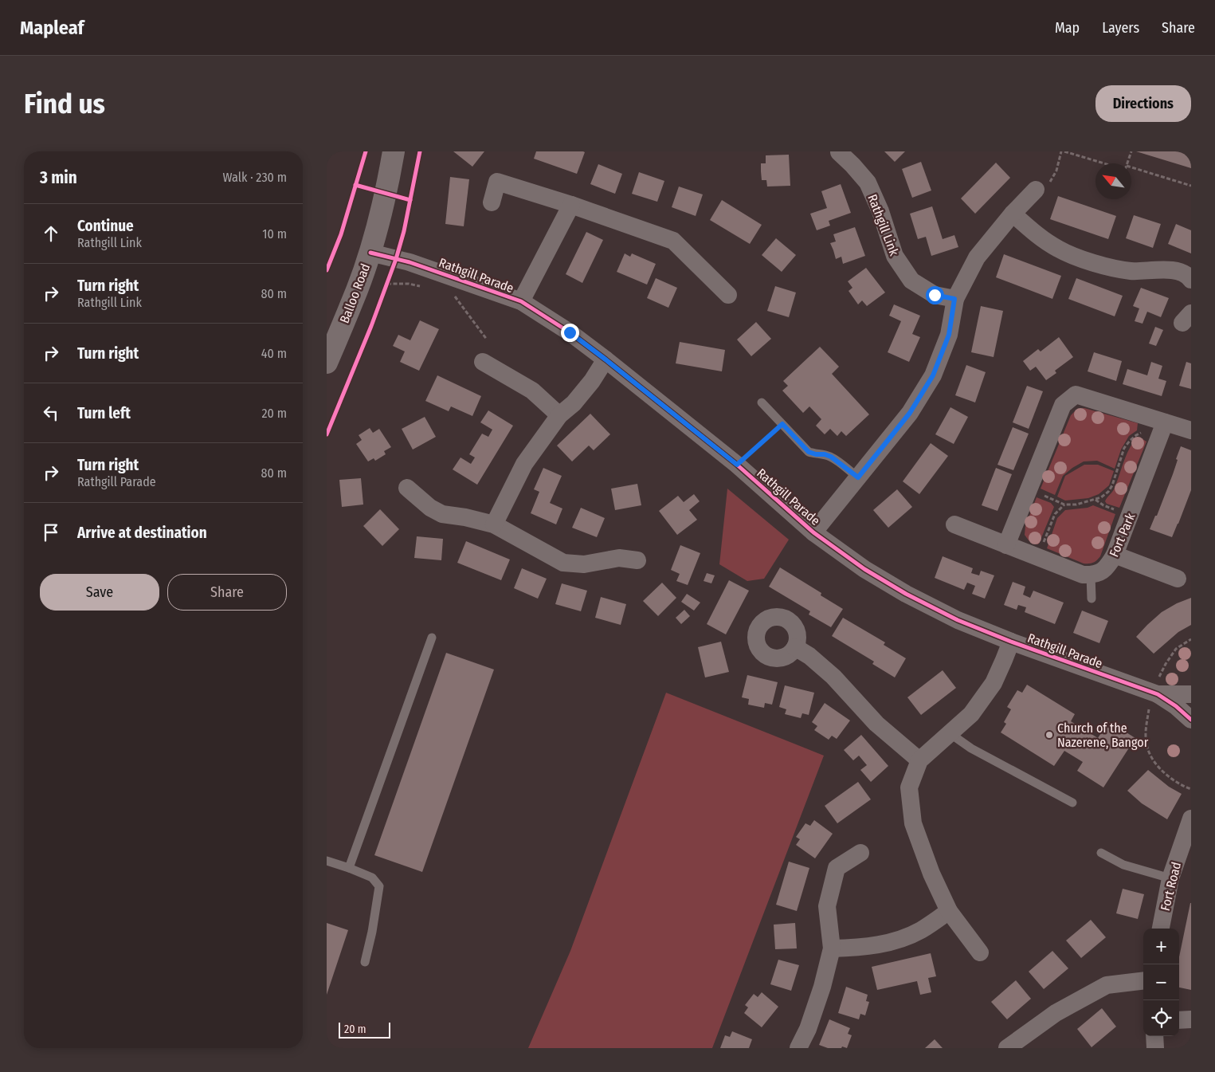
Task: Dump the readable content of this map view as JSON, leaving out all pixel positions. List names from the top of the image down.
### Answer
{
  "streets": {
    "street": [
      "Rathgill Link",
      "Rathgill Parade",
      "Balloo Road",
      "Fort Park",
      "Fort Road"
    ]
  },
  "crossings": [
    ["Rathgill Parade", "Balloo Road"]
  ],
  "places": ["Church of the Nazerene, Bangor"],
  "scale_bar": "20 m",
  "north": "top left",
  "page": {
    "header": "Mapleaf",
    "nav": ["Map", "Layers", "Share"],
    "buttons": [
      "Directions",
      ["Save", "Share"]
    ],
    "title": "Find us",
    "heading": ["3 min", "Walk · 230 m"],
    "list": [
      ["Continue", "Rathgill Link", "10 m"],
      ["Turn right", "Rathgill Link", "80 m"],
      ["Turn right", "40 m"],
      ["Turn left", "20 m"],
      ["Turn right", "Rathgill Parade", "80 m"],
      "Arrive at destination"
    ],
    "map_buttons": ["+", "−"],
    "scale": "20 m"
  }
}
